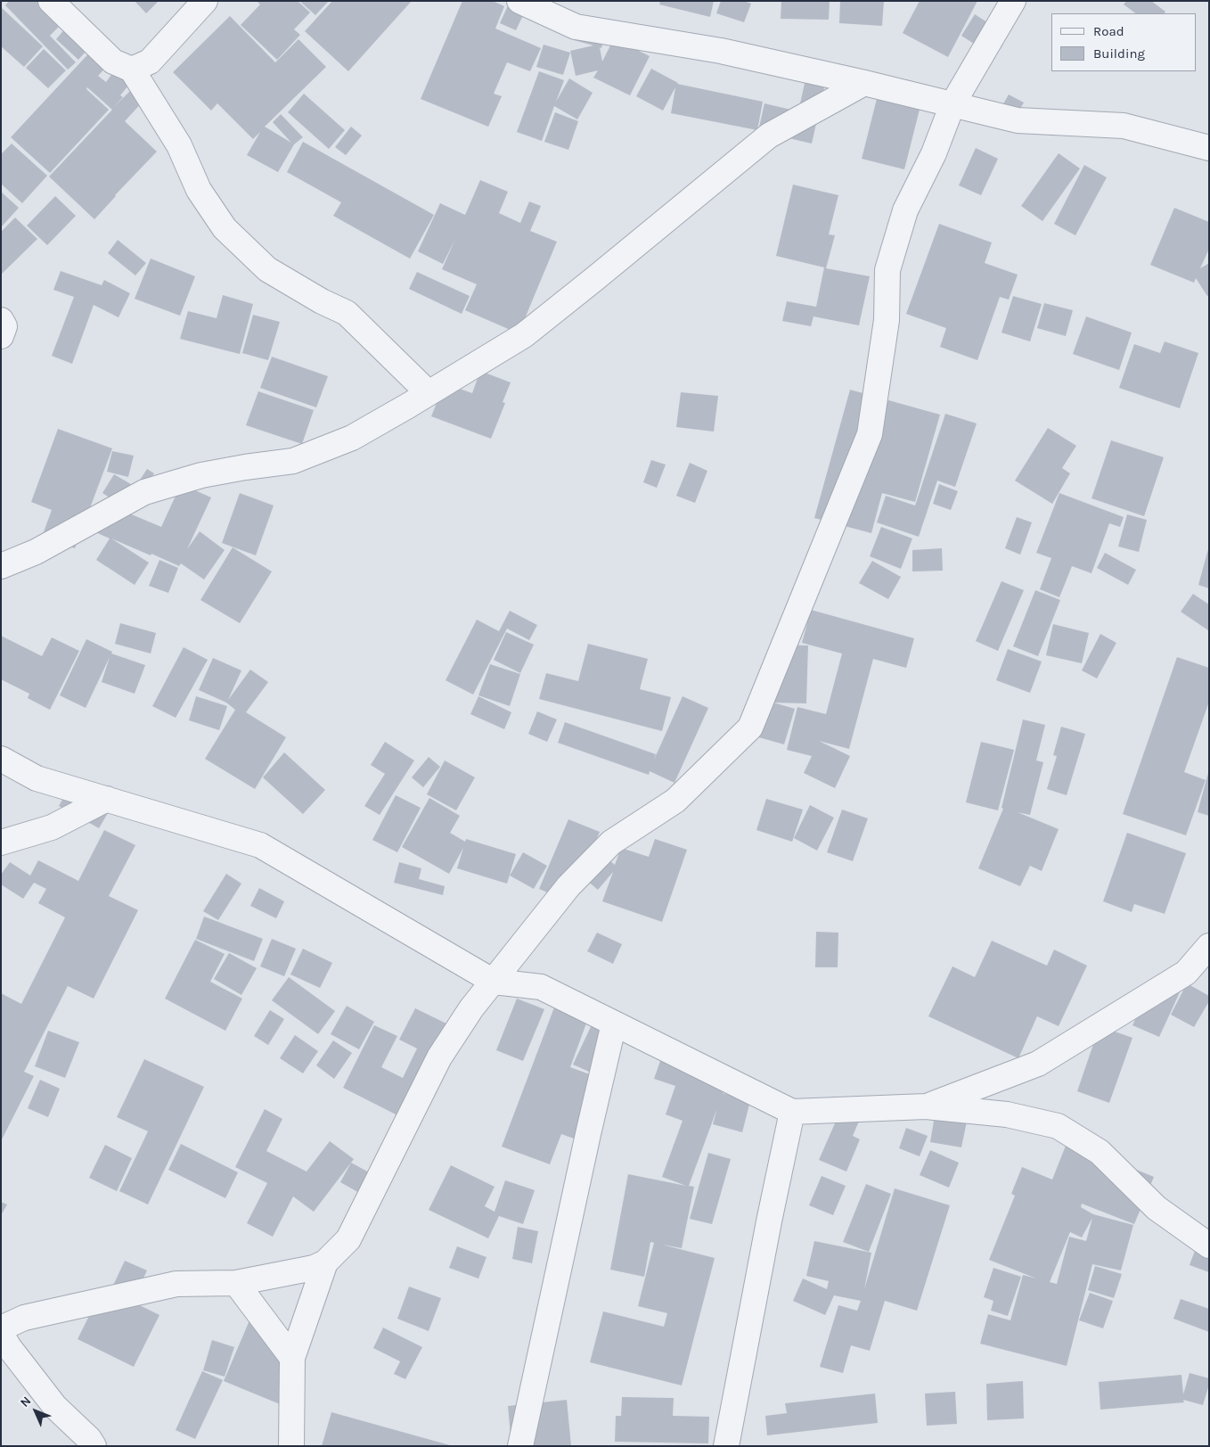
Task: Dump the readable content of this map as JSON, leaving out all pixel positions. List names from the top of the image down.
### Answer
{
  "legend": ["Road", "Building"],
  "north": "top left"
}
